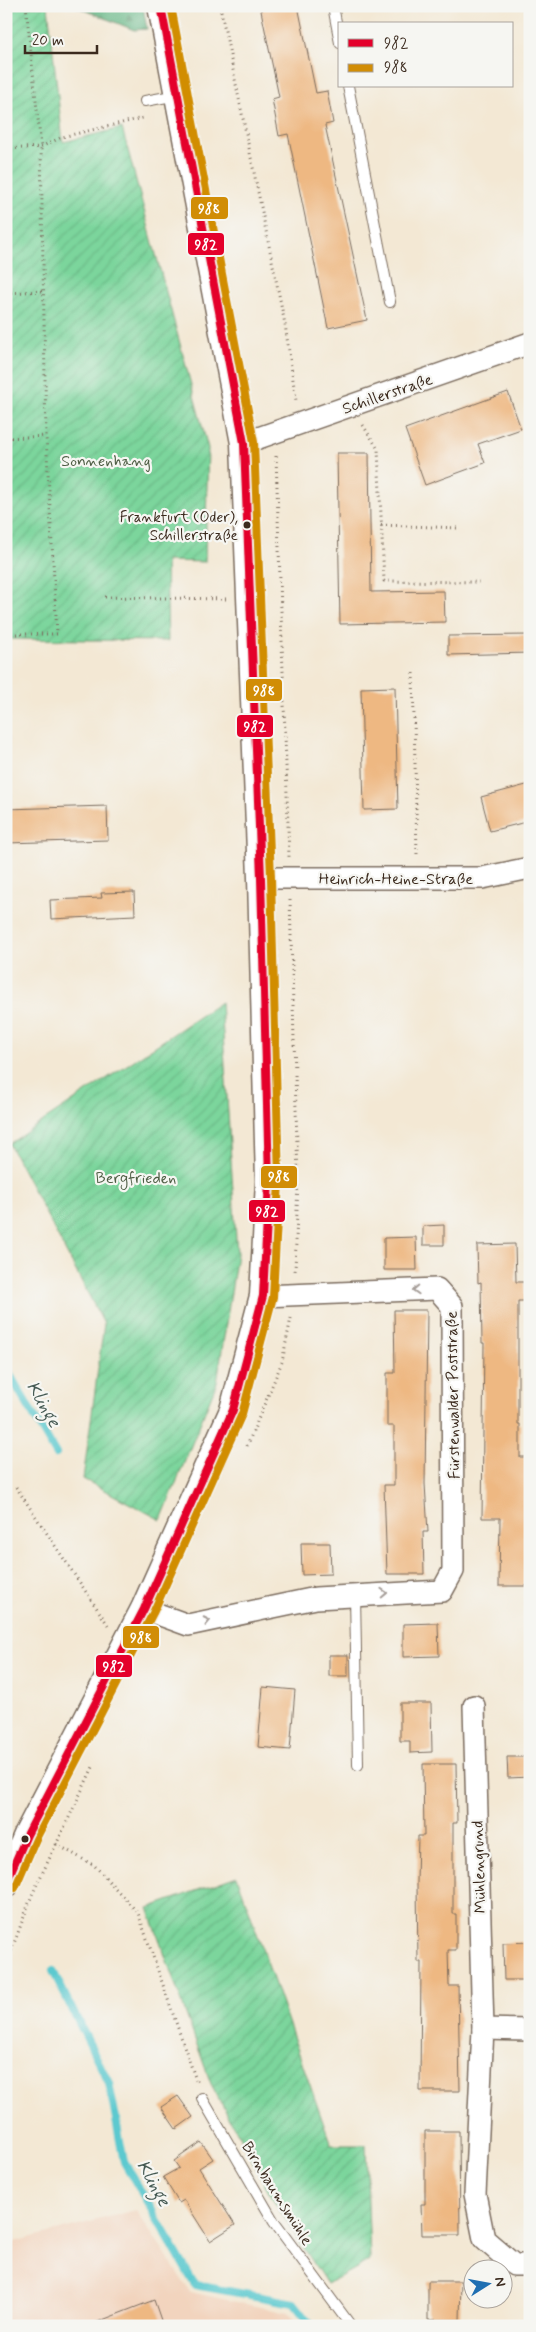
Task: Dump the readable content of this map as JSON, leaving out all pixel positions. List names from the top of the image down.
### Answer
{
  "streets": {
    "street": [
      "Schillerstraße",
      "Heinrich-Heine-Straße",
      "Fürstenwalder Poststraße",
      "Mühlengrund"
    ],
    "lane": ["Birnbaumsmühle"]
  },
  "water": ["Klinge"],
  "parks": ["Sonnenhang", "Bergfrieden"],
  "places": ["Frankfurt (Oder), Schillerstraße"],
  "lines": ["transit line 982", "transit line 988"],
  "legend": ["982", "988"],
  "scale_bar": "20 m",
  "north": "right"
}
